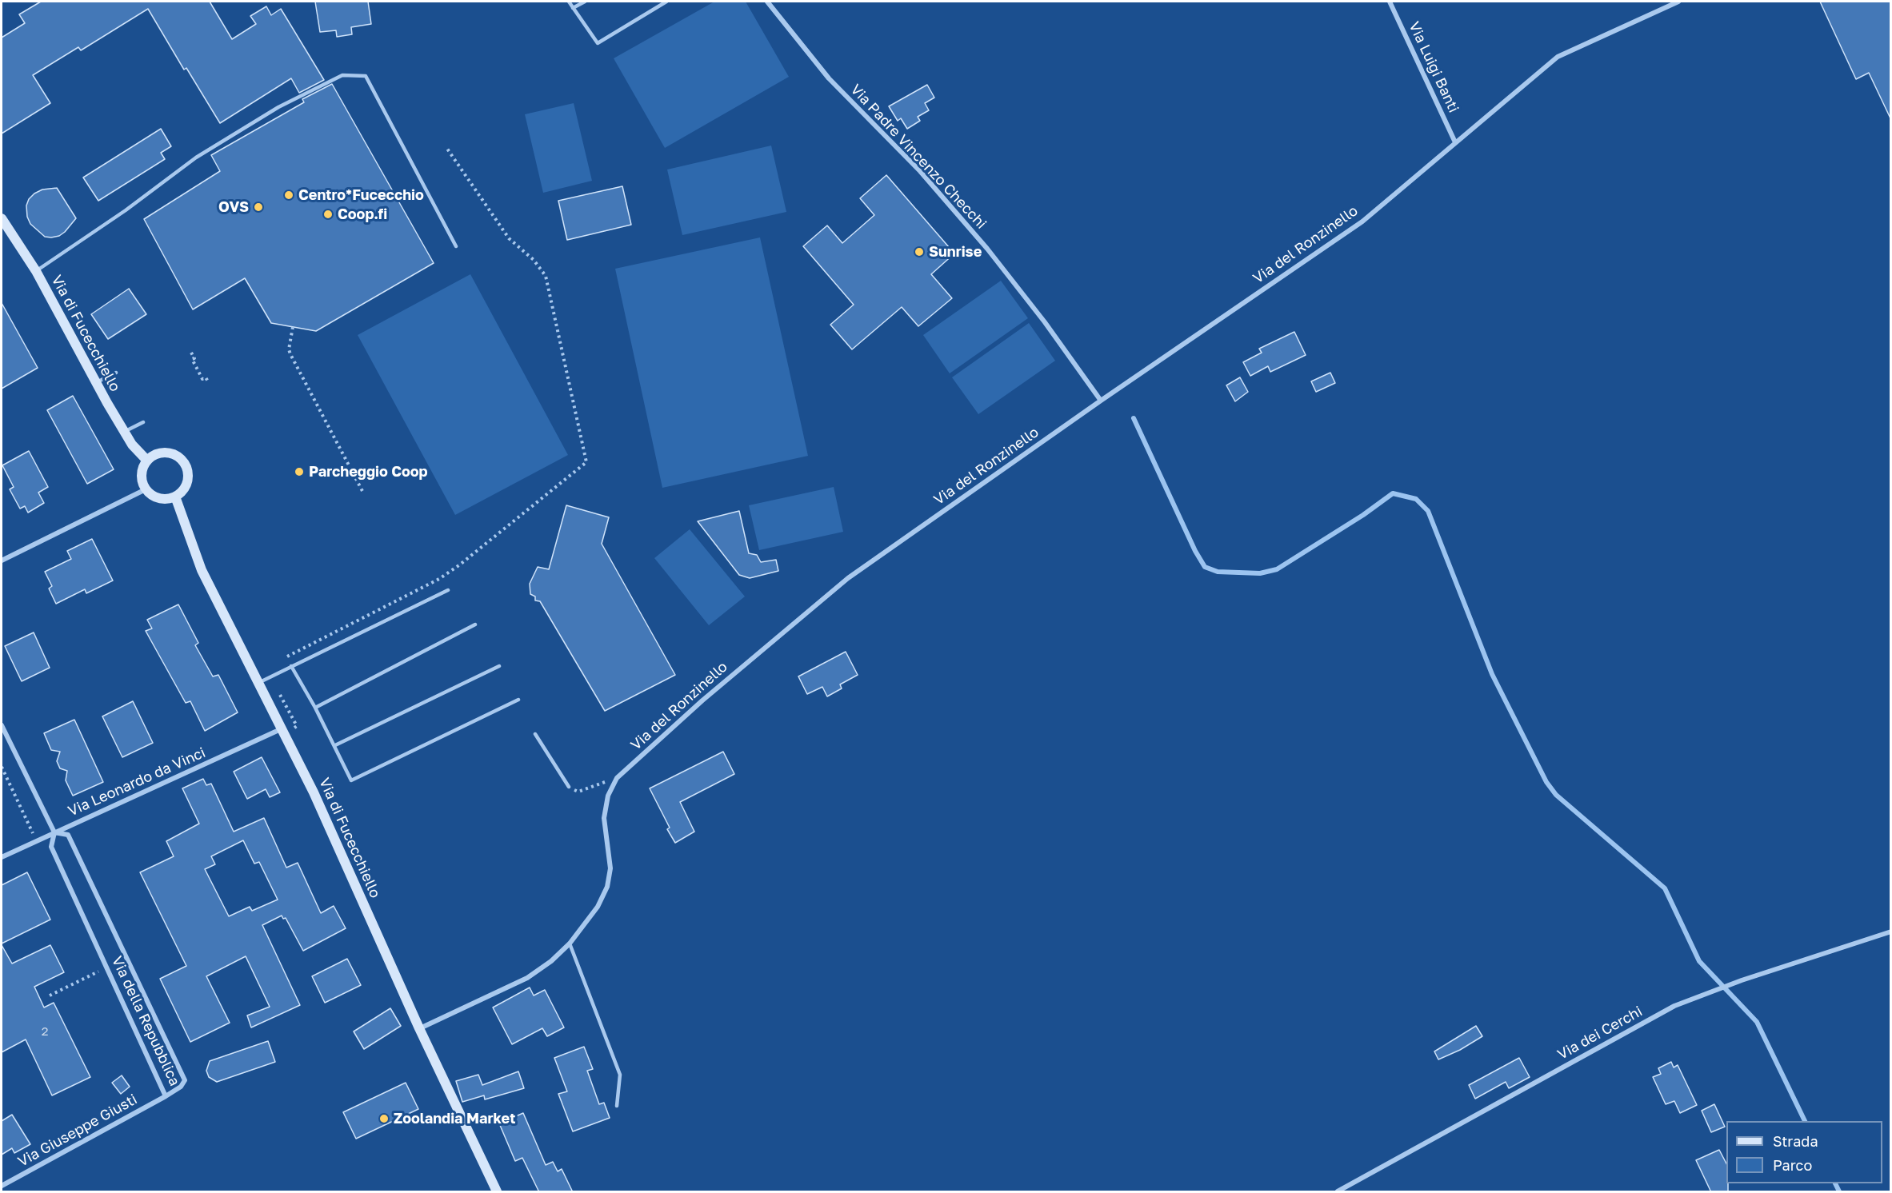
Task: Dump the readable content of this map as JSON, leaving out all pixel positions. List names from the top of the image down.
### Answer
{
  "streets": {
    "main road": ["Via di Fucecchiello"],
    "street": [
      "Via Luigi Banti",
      "Via Padre Vincenzo Checchi",
      "Via del Ronzinello",
      "Via Leonardo da Vinci",
      "Via della Repubblica",
      "Via dei Cerchi",
      "Via Giuseppe Giusti"
    ]
  },
  "crossings": [
    ["Via Luigi Banti", "Via del Ronzinello"],
    ["Via Padre Vincenzo Checchi", "Via del Ronzinello"],
    ["Via del Ronzinello", "Via di Fucecchiello"],
    ["Via di Fucecchiello", "Via Leonardo da Vinci"],
    ["Via Leonardo da Vinci", "Via della Repubblica"],
    ["Via della Repubblica", "Via Giuseppe Giusti"]
  ],
  "places": [
    "Centro*Fucecchio",
    "OVS",
    "Coop.fi",
    "Sunrise",
    "Parcheggio Coop",
    "Zoolandia Market"
  ],
  "house_numbers": ["2"],
  "legend": ["Strada", "Parco"]
}
